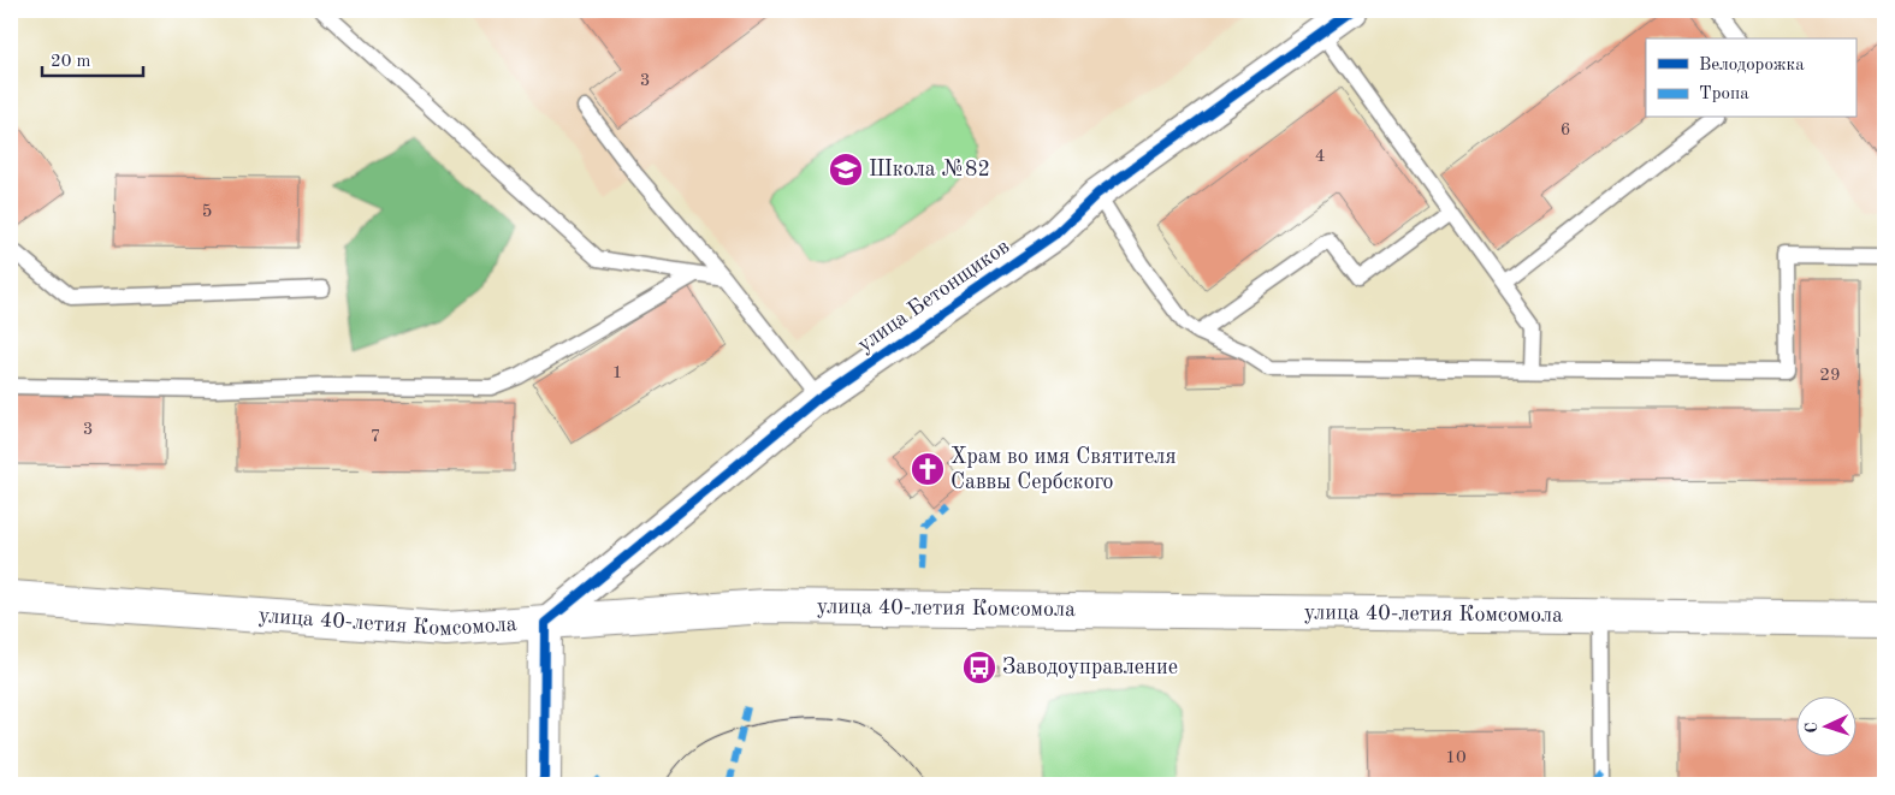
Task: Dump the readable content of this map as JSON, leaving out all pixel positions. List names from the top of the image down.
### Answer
{
  "streets": {
    "main road": ["улица 40-летия Комсомола"],
    "street": ["улица Бетонщиков"]
  },
  "crossings": [
    ["улица Бетонщиков", "улица 40-летия Комсомола"]
  ],
  "places": {
    "school or university": ["Школа №82"],
    "church": ["Храм во имя Святителя Саввы Сербского"],
    "bus stop": ["Заводоуправление"]
  },
  "house_numbers": [
    "3",
    "6",
    "4",
    "5",
    "1",
    "29",
    "3",
    "7",
    "10"
  ],
  "legend": ["Велодорожка", "Тропа"],
  "scale_bar": "20 m",
  "north": "left"
}
